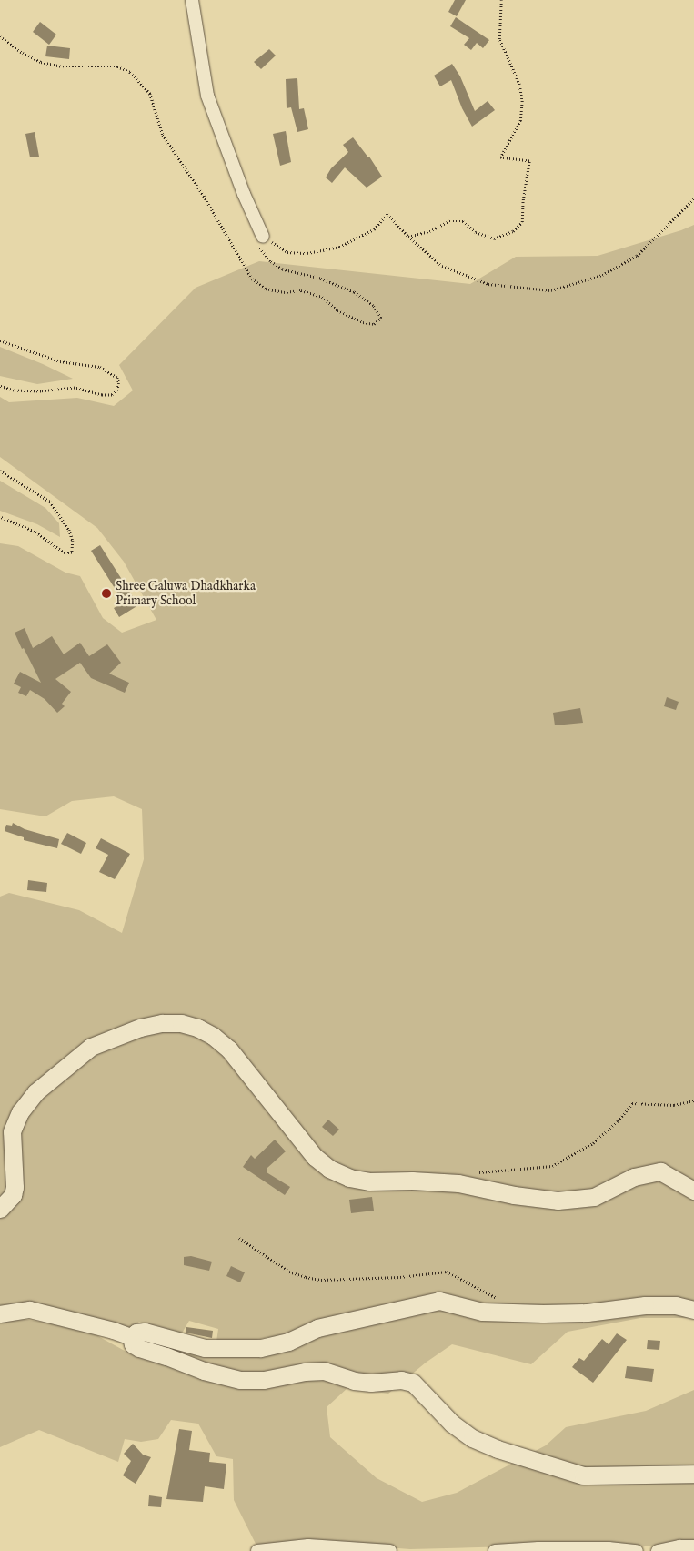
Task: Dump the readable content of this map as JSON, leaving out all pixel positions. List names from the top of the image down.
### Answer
{
  "places": ["Shree Galuwa Dhadkharka Primary School"]
}
